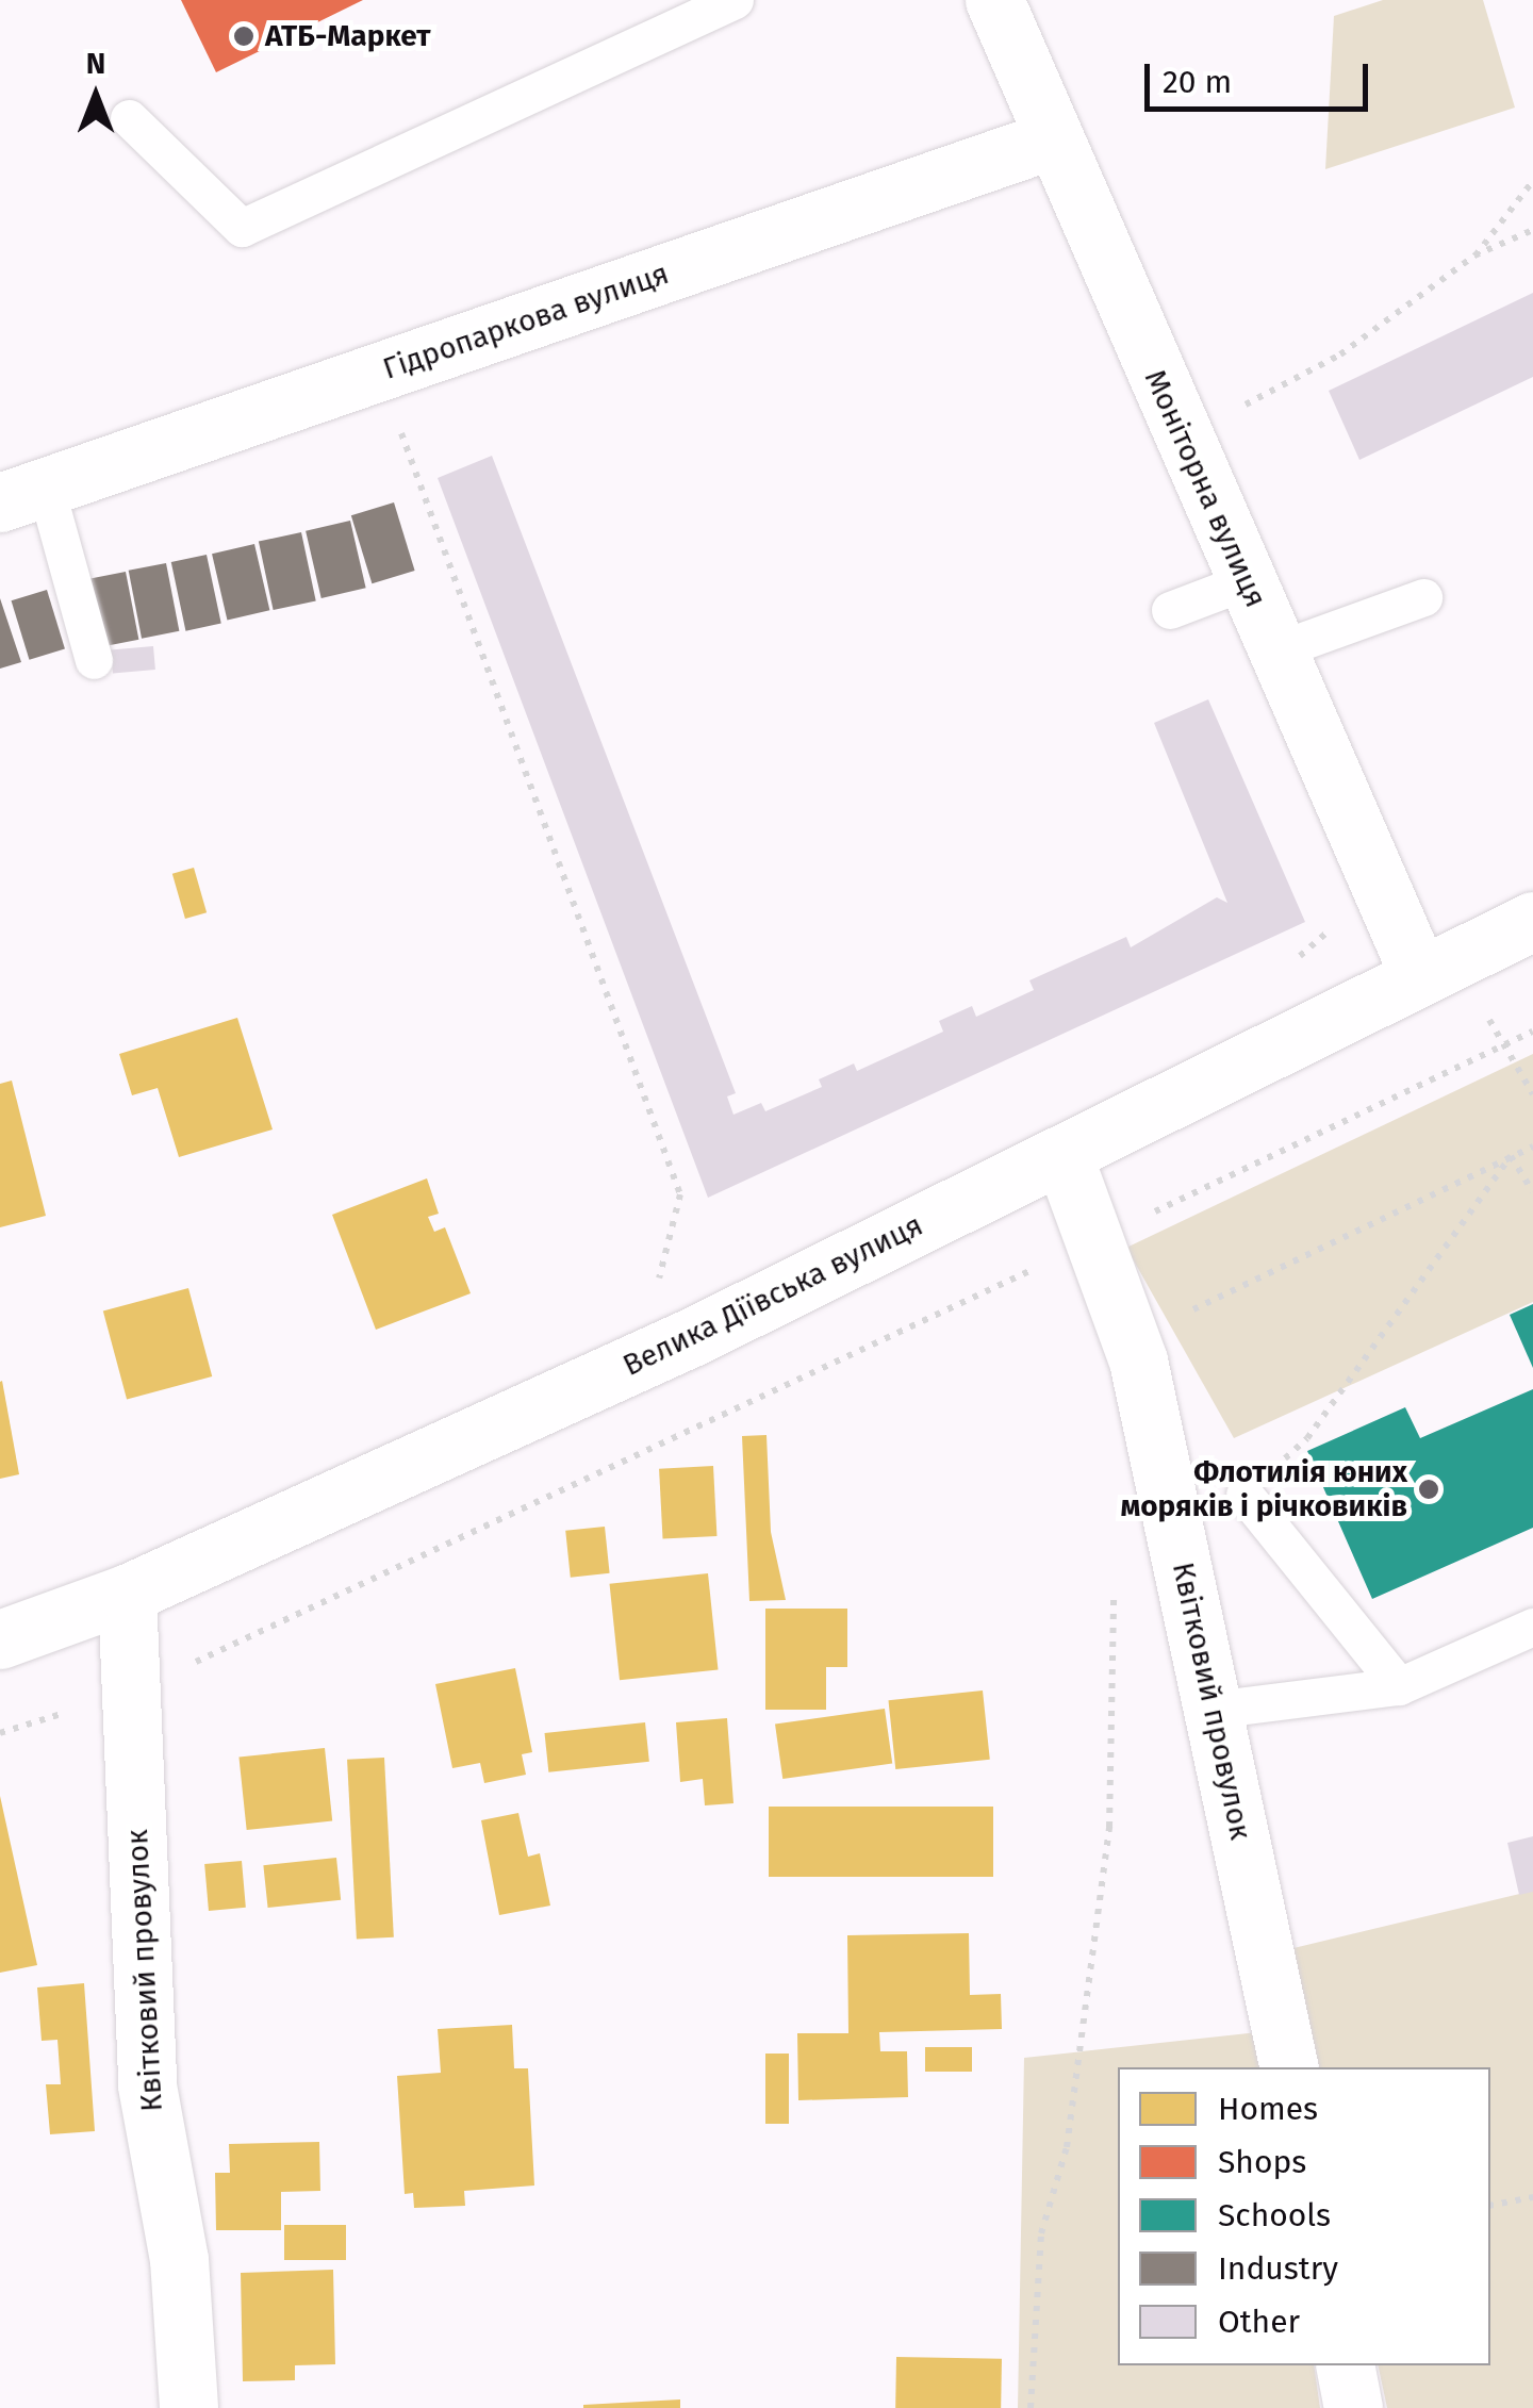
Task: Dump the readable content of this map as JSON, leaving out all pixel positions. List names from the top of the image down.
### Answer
{
  "streets": {
    "street": [
      "Гідропаркова вулиця",
      "Моніторна вулиця",
      "Велика Діївська вулиця",
      "Квітковий провулок"
    ]
  },
  "crossings": [
    ["Гідропаркова вулиця", "Моніторна вулиця"],
    ["Моніторна вулиця", "Велика Діївська вулиця"],
    ["Велика Діївська вулиця", "Квітковий провулок"]
  ],
  "places": ["АТБ-Маркет", "Флотилія юних моряків і річковиків"],
  "legend": [
    "Homes",
    "Shops",
    "Schools",
    "Industry",
    "Other"
  ],
  "scale_bar": "20 m",
  "north": "top"
}
